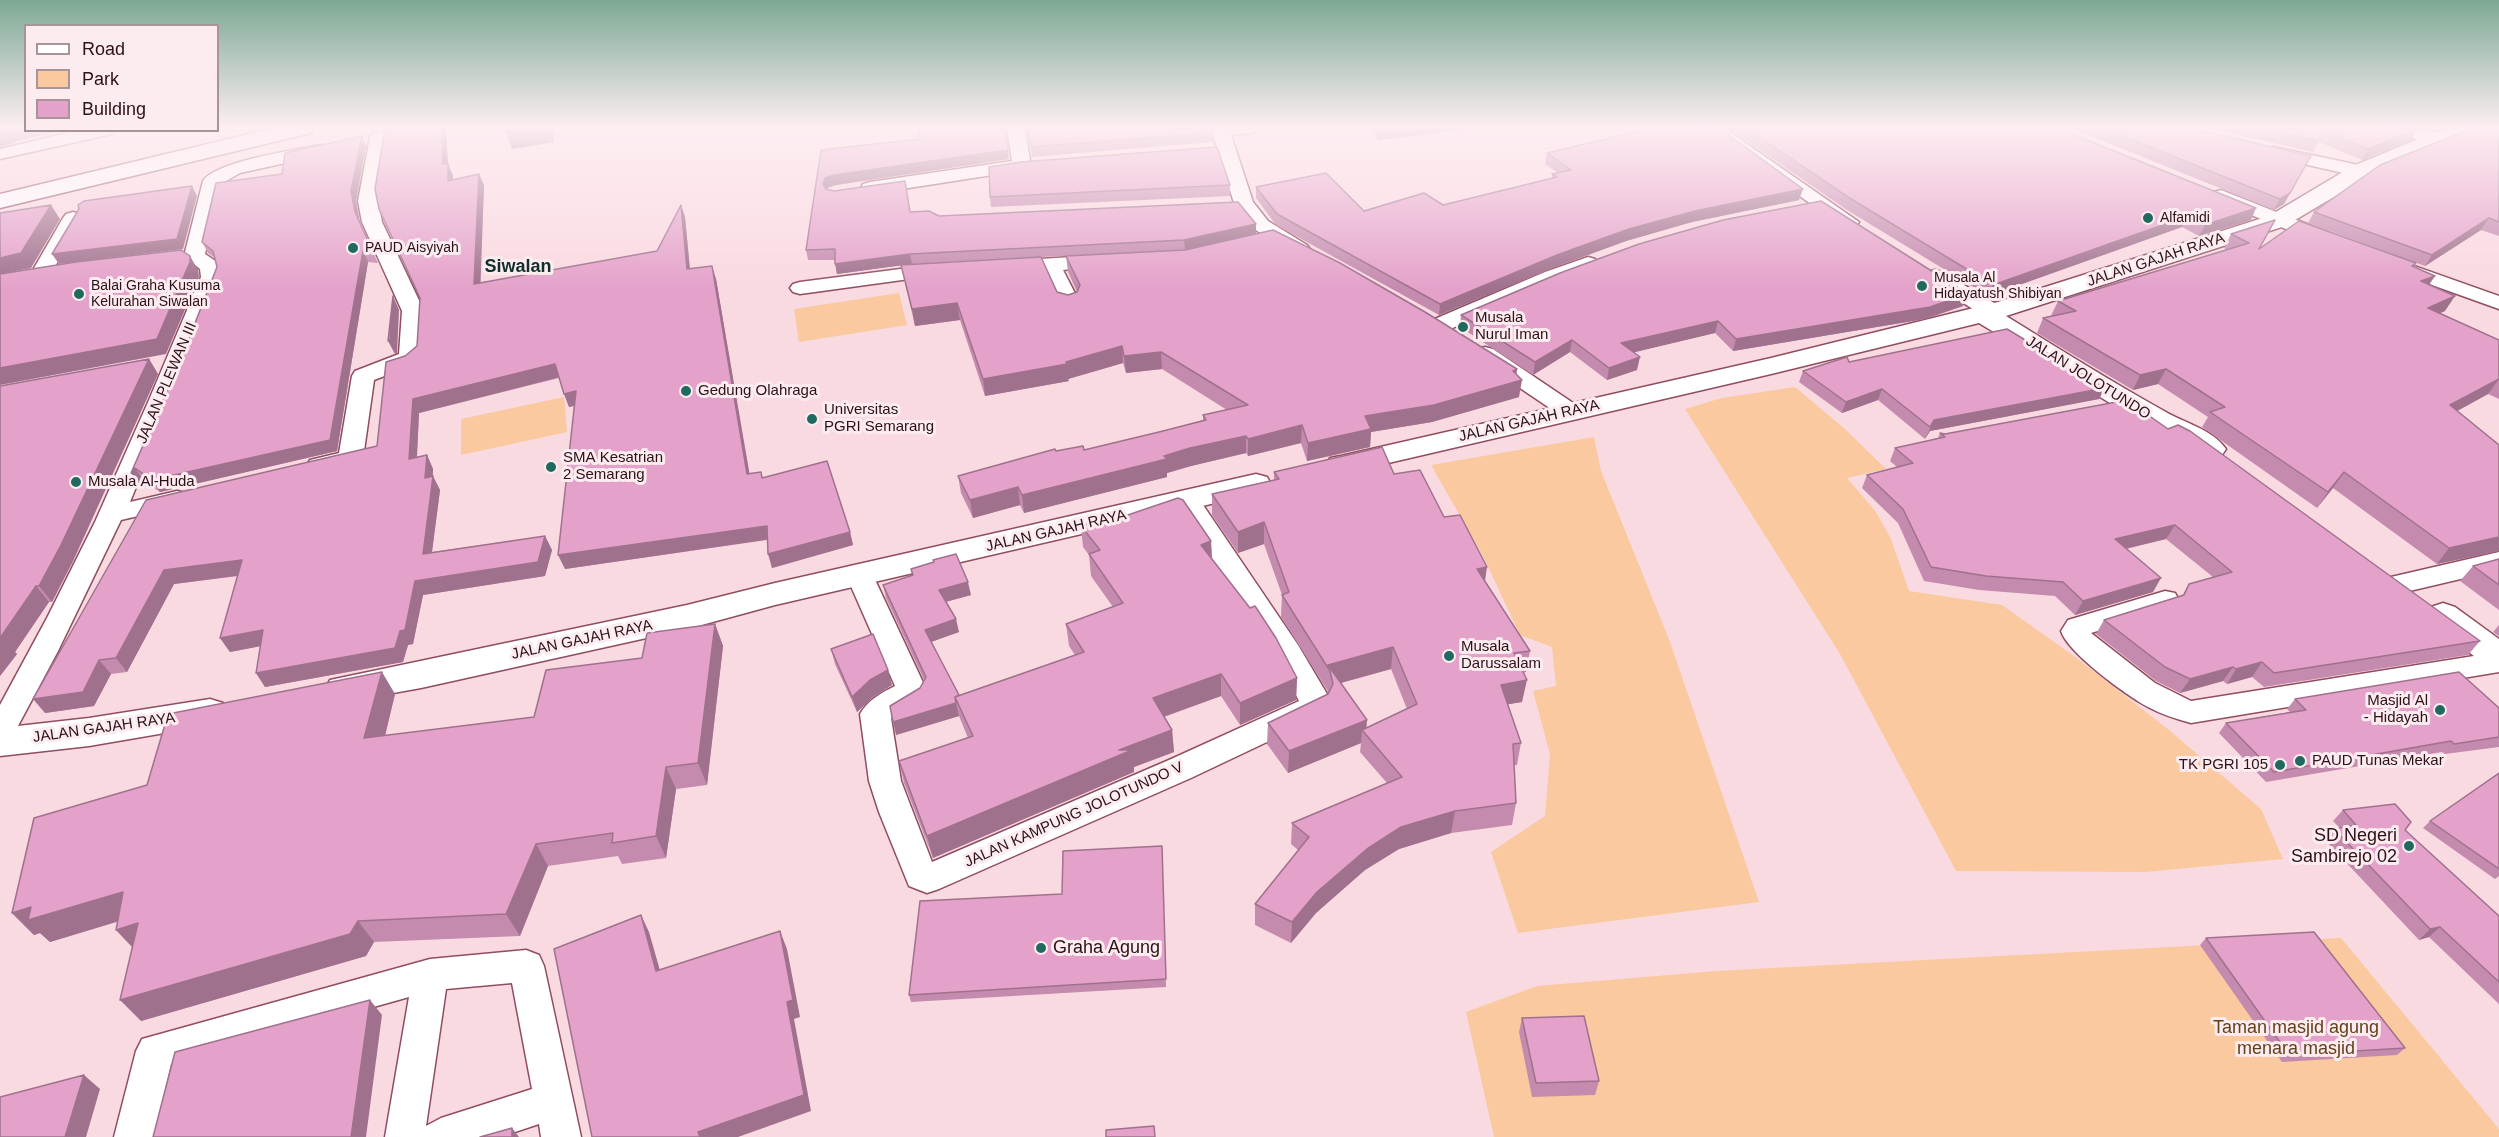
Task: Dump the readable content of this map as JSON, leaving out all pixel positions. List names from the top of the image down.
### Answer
{
  "streets": {
    "main road": ["JALAN GAJAH RAYA", "JALAN JOLOTUNDO"],
    "street": ["JALAN PLEWAN III", "JALAN KAMPUNG JOLOTUNDO V"]
  },
  "crossings": [
    ["JALAN GAJAH RAYA", "JALAN JOLOTUNDO"],
    ["JALAN GAJAH RAYA", "JALAN KAMPUNG JOLOTUNDO V"]
  ],
  "districts": ["Siwalan"],
  "parks": ["Taman masjid agung menara masjid"],
  "places": [
    "Alfamidi",
    "PAUD Aisyiyah",
    "Musala Al Hidayatush Shibiyan",
    "Balai Graha Kusuma Kelurahan Siwalan",
    "Musala Nurul Iman",
    "Gedung Olahraga",
    "Universitas PGRI Semarang",
    "SMA Kesatrian 2 Semarang",
    "Musala Al-Huda",
    "Musala Darussalam",
    "Masjid Al - Hidayah",
    "PAUD Tunas Mekar",
    "TK PGRI 105",
    "SD Negeri Sambirejo 02",
    "Graha Agung"
  ],
  "legend": ["Road", "Park", "Building"]
}
